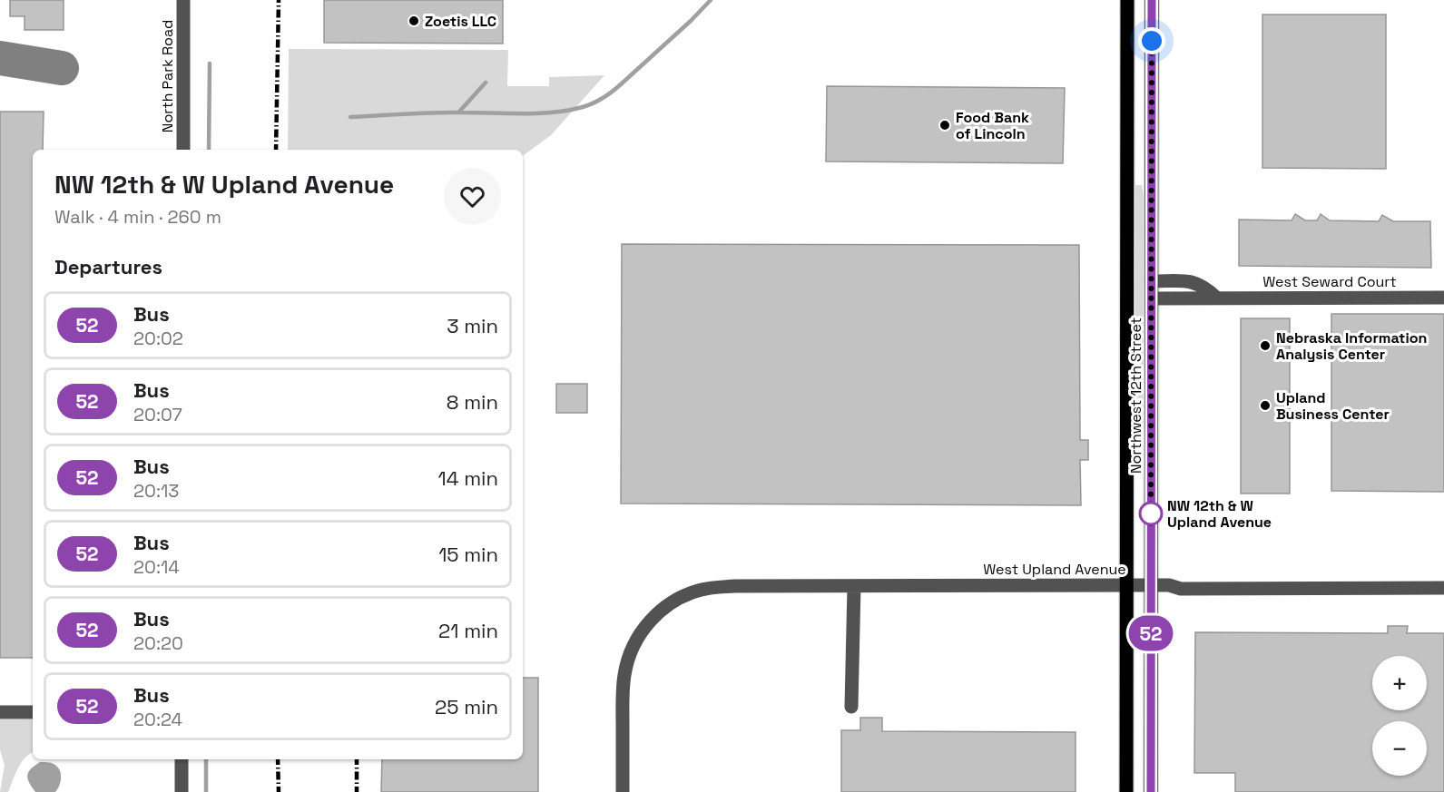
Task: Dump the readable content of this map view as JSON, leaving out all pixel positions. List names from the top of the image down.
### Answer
{
  "streets": {
    "main road": ["Northwest 12th Street"],
    "street": ["North Park Road", "West Seward Court", "West Upland Avenue"]
  },
  "crossings": [
    ["West Seward Court", "Northwest 12th Street"],
    ["Northwest 12th Street", "West Upland Avenue"]
  ],
  "places": [
    "Zoetis LLC",
    "Food Bank of Lincoln",
    "Nebraska Information Analysis Center",
    "Upland Business Center",
    "NW 12th & W Upland Avenue"
  ],
  "lines": ["bus line 52"],
  "page": {
    "on_map": "52",
    "heading": [
      ["NW 12th & W Upland Avenue", "Walk · 4 min · 260 m"],
      "Departures"
    ],
    "list": [
      {
        "mark": "52",
        "name": "Bus",
        "note": "20:02",
        "value": "3 min"
      },
      {
        "mark": "52",
        "name": "Bus",
        "note": "20:07",
        "value": "8 min"
      },
      {
        "mark": "52",
        "name": "Bus",
        "note": "20:13",
        "value": "14 min"
      },
      {
        "mark": "52",
        "name": "Bus",
        "note": "20:14",
        "value": "15 min"
      },
      {
        "mark": "52",
        "name": "Bus",
        "note": "20:20",
        "value": "21 min"
      },
      {
        "mark": "52",
        "name": "Bus",
        "note": "20:24",
        "value": "25 min"
      }
    ],
    "map_buttons": ["+", "−"]
  }
}
